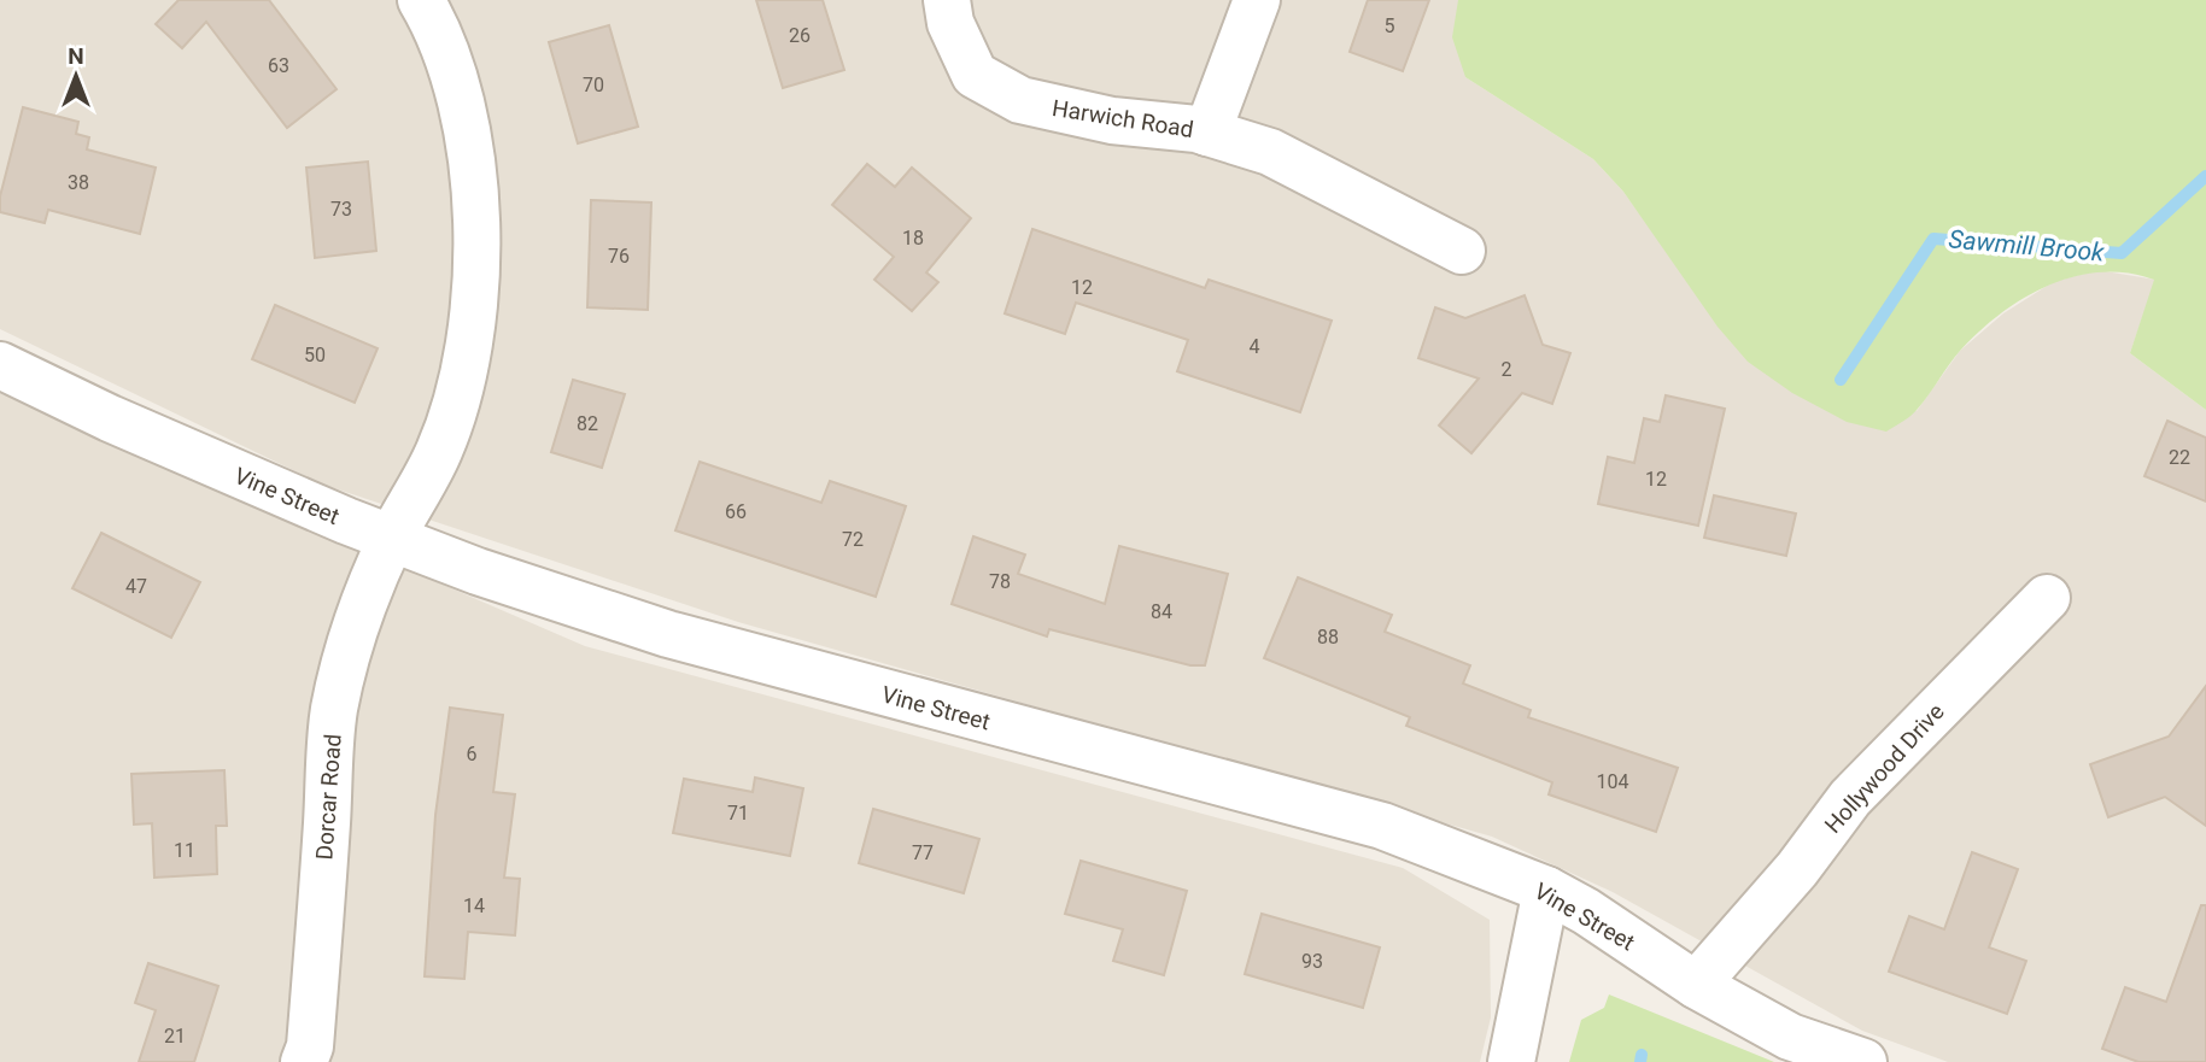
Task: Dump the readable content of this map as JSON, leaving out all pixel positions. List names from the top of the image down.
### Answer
{
  "streets": {
    "street": [
      "Harwich Road",
      "Vine Street",
      "Hollywood Drive",
      "Dorcar Road"
    ]
  },
  "crossings": [
    ["Vine Street", "Hollywood Drive"],
    ["Vine Street", "Dorcar Road"]
  ],
  "water": ["Sawmill Brook"],
  "house_numbers": [
    "5",
    "26",
    "63",
    "70",
    "38",
    "73",
    "18",
    "76",
    "12",
    "4",
    "50",
    "2",
    "82",
    "22",
    "12",
    "66",
    "72",
    "78",
    "47",
    "84",
    "88",
    "6",
    "104",
    "71",
    "11",
    "77",
    "14",
    "93",
    "21"
  ],
  "north": "top"
}
